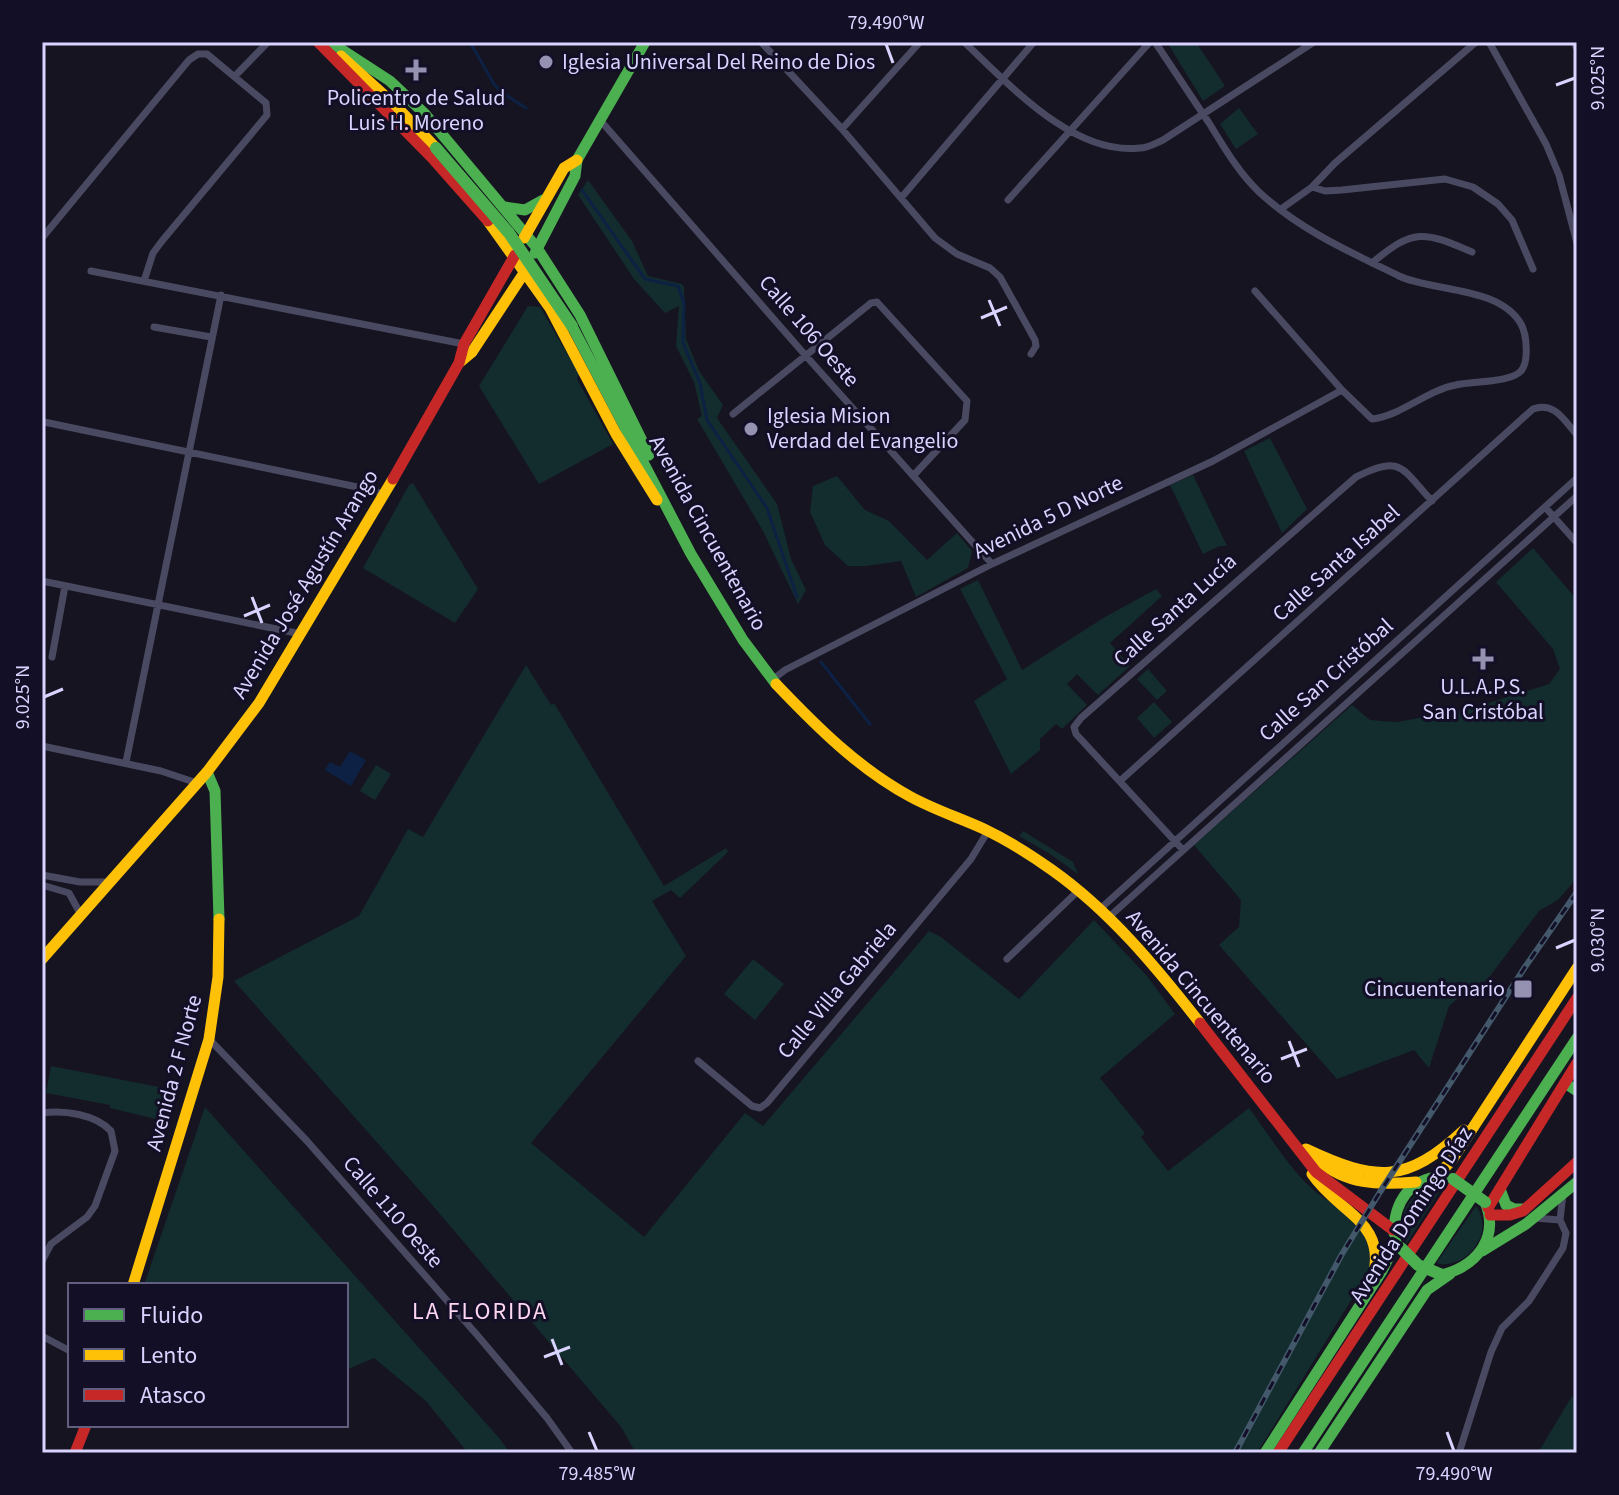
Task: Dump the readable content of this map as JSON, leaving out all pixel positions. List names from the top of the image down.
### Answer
{
  "streets": {
    "main road": [
      "Avenida Cincuentenario",
      "Avenida José Agustín Arango",
      "Avenida 2 F Norte",
      "Avenida Domingo Díaz"
    ],
    "street": [
      "Calle 106 Oeste",
      "Avenida 5 D Norte",
      "Calle Santa Isabel",
      "Calle Santa Lucía",
      "Calle San Cristóbal",
      "Calle Villa Gabriela",
      "Calle 110 Oeste"
    ]
  },
  "crossings": [
    ["Calle 106 Oeste", "Avenida 5 D Norte"],
    ["Avenida 5 D Norte", "Avenida Cincuentenario"],
    ["Avenida Cincuentenario", "Calle San Cristóbal"],
    ["Avenida Cincuentenario", "Calle Villa Gabriela"],
    ["Calle Santa Isabel", "Calle Santa Lucía"],
    ["Avenida José Agustín Arango", "Avenida 2 F Norte"],
    ["Calle Santa Lucía", "Calle San Cristóbal"],
    ["Avenida 2 F Norte", "Calle 110 Oeste"]
  ],
  "districts": ["LA FLORIDA"],
  "places": {
    "other": ["Iglesia Universal Del Reino de Dios", "Iglesia Mision Verdad del Evangelio"],
    "health": ["Policentro de Salud Luis H. Moreno", "U.L.A.P.S. San Cristóbal"],
    "transit": ["Cincuentenario"]
  },
  "legend": ["Fluido", "Lento", "Atasco"],
  "coordinates": [
    "79.490°W",
    "9.025°N",
    "9.030°N",
    "79.485°W"
  ]
}
